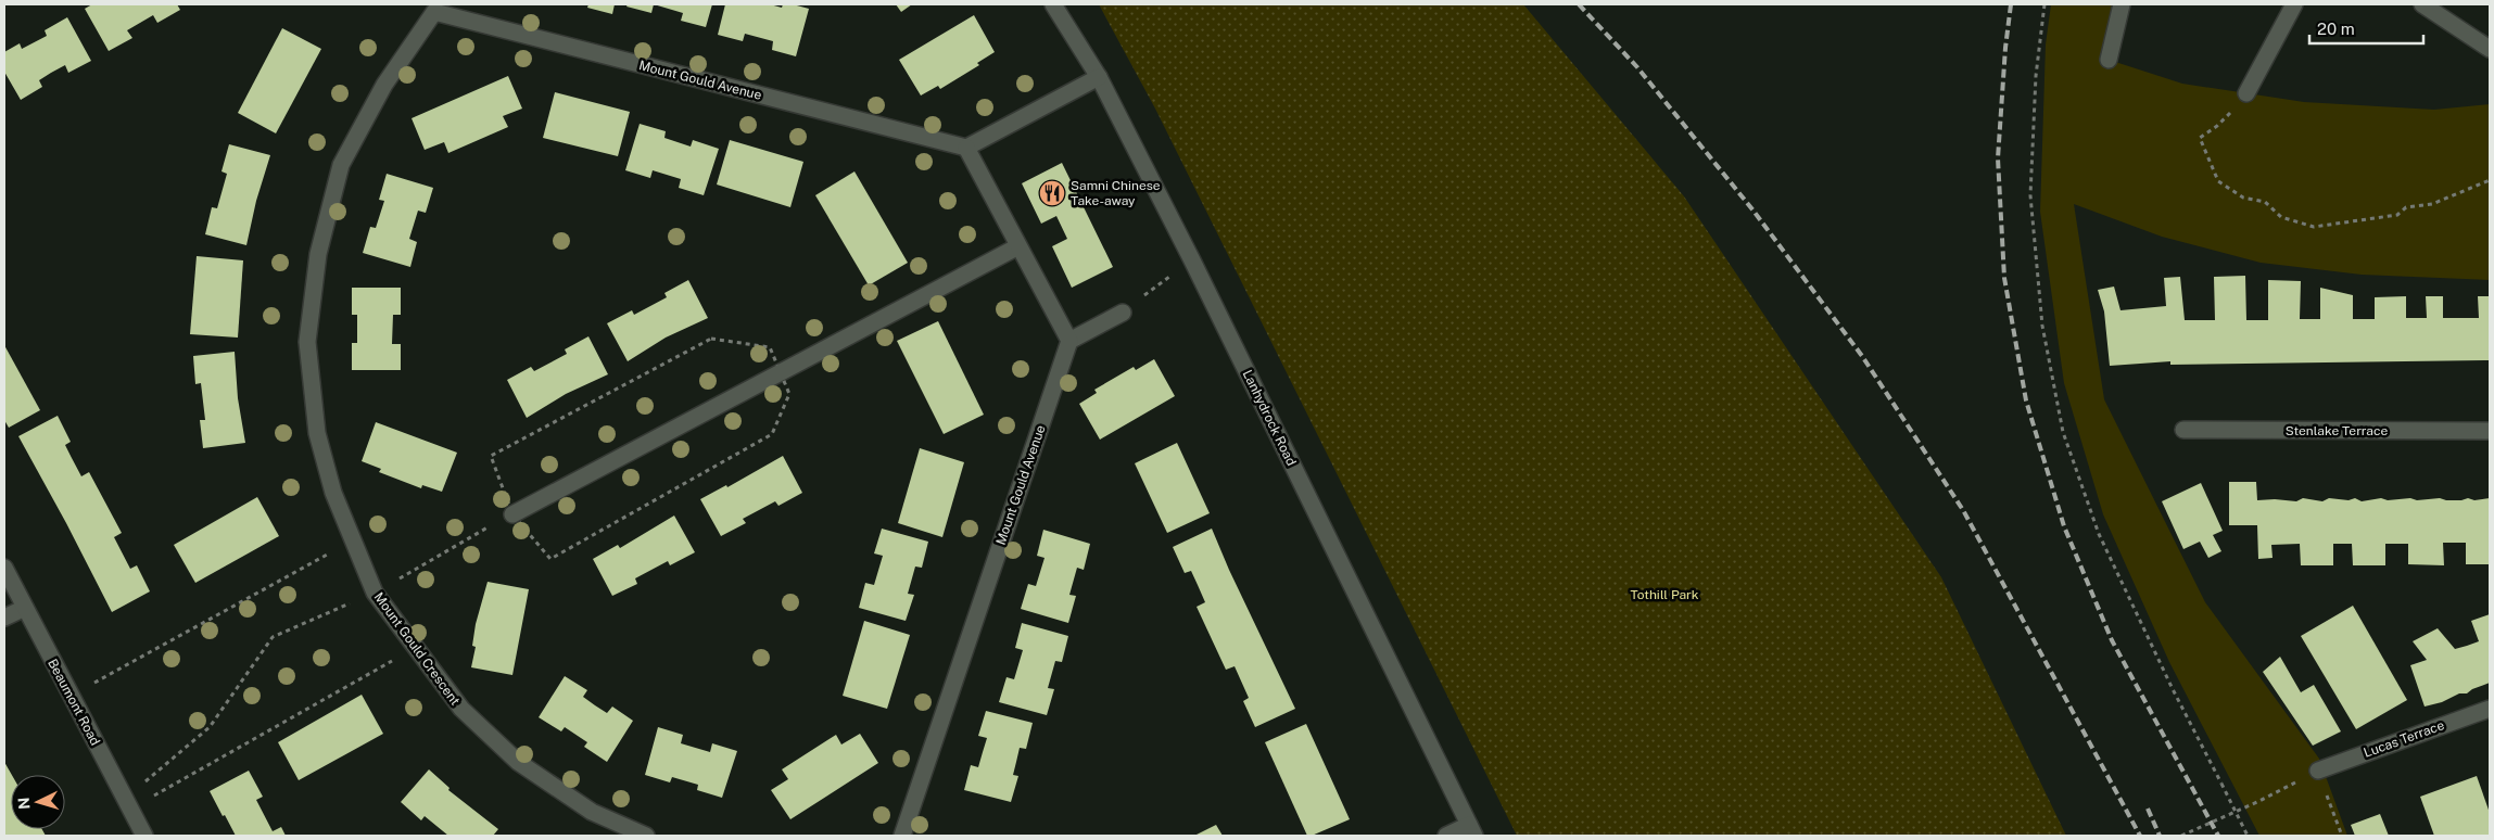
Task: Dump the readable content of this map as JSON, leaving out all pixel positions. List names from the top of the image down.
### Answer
{
  "streets": {
    "street": [
      "Mount Gould Avenue",
      "Lanhydrock Road",
      "Stenlake Terrace",
      "Mount Gould Crescent",
      "Beaumont Road",
      "Lucas Terrace"
    ]
  },
  "crossings": [
    ["Mount Gould Avenue", "Mount Gould Crescent"]
  ],
  "parks": ["Tothill Park"],
  "places": {
    "restaurant": ["Samni Chinese Take-away"]
  },
  "scale_bar": "20 m",
  "north": "left"
}
